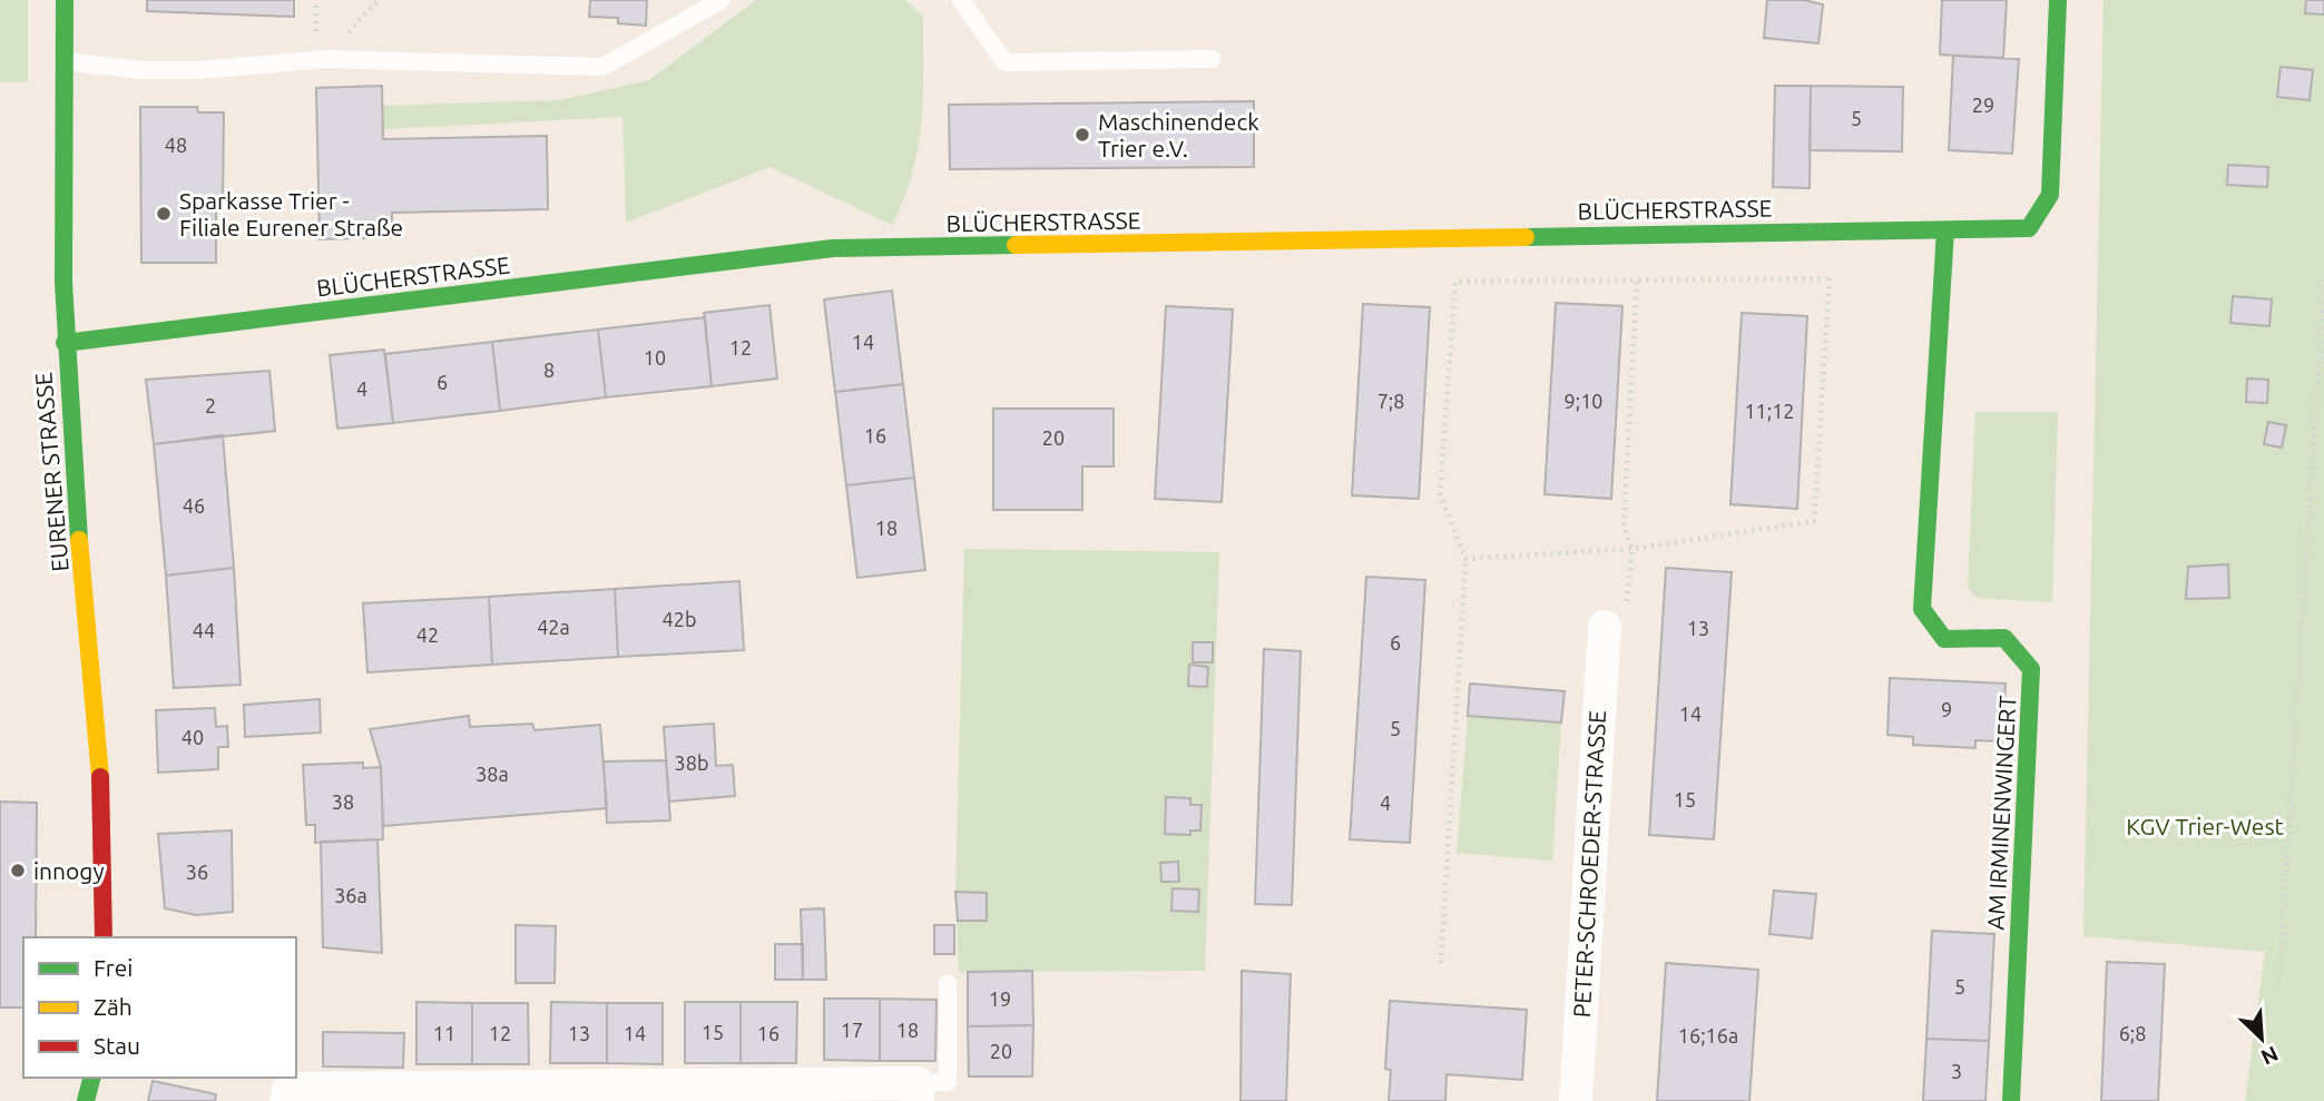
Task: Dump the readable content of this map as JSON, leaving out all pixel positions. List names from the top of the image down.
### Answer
{
  "streets": {
    "street": [
      "BLÜCHERSTRASSE",
      "EURENER STRASSE",
      "AM IRMINENWINGERT",
      "PETER-SCHROEDER-STRASSE"
    ]
  },
  "crossings": [
    ["BLÜCHERSTRASSE", "EURENER STRASSE"],
    ["BLÜCHERSTRASSE", "AM IRMINENWINGERT"]
  ],
  "parks": ["KGV Trier-West"],
  "places": ["Maschinendeck Trier e.V.", "Sparkasse Trier - Filiale Eurener Straße", "innogy"],
  "house_numbers": [
    "29",
    "5",
    "48",
    "14",
    "12",
    "10",
    "8",
    "6",
    "4",
    "7;8",
    "9;10",
    "2",
    "11;12",
    "16",
    "20",
    "46",
    "18",
    "42b",
    "42a",
    "13",
    "44",
    "42",
    "6",
    "9",
    "14",
    "5",
    "40",
    "38b",
    "38a",
    "15",
    "38",
    "4",
    "36",
    "36a",
    "5",
    "19",
    "17",
    "18",
    "15",
    "11",
    "12",
    "13",
    "14",
    "16",
    "6;8",
    "16;16a",
    "20",
    "3"
  ],
  "legend": ["Frei", "Zäh", "Stau"],
  "north": "bottom right"
}
